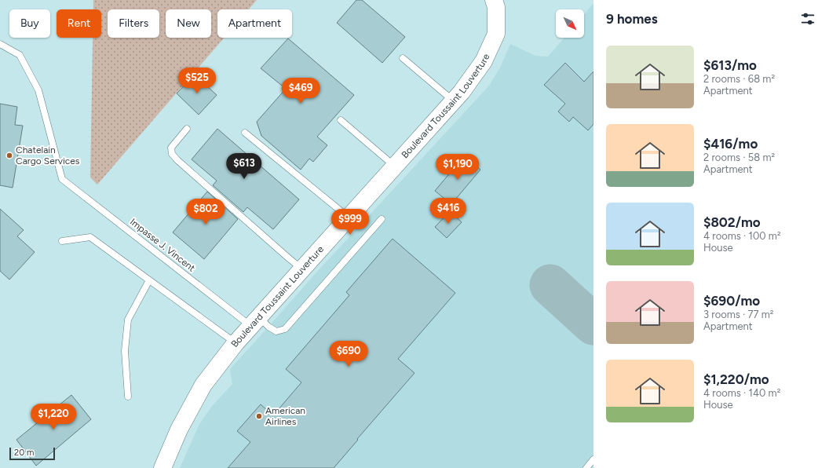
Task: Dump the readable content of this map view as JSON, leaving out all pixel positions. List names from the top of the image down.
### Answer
{
  "streets": {
    "main road": ["Boulevard Toussaint Louverture"],
    "lane": ["Impasse J. Vincent"]
  },
  "crossings": [
    ["Boulevard Toussaint Louverture", "Impasse J. Vincent"]
  ],
  "places": ["Chatelain Cargo Services", "American Airlines"],
  "scale_bar": "20 m",
  "north": "bottom right",
  "page": {
    "heading": "9 homes",
    "chip": [
      "Buy",
      "Rent",
      "Filters",
      "New",
      "Apartment"
    ],
    "list": [
      {
        "name": "$613/mo",
        "note": "2 rooms · 68 m² · Apartment"
      },
      {
        "name": "$416/mo",
        "note": "2 rooms · 58 m² · Apartment"
      },
      {
        "name": "$802/mo",
        "note": "4 rooms · 100 m² · House"
      },
      {
        "name": "$690/mo",
        "note": "3 rooms · 77 m² · Apartment"
      },
      {
        "name": "$1,220/mo",
        "note": "4 rooms · 140 m² · House"
      }
    ],
    "price": [
      "$525",
      "$469",
      "$613",
      "$1,190",
      "$416",
      "$802",
      "$999",
      "$690",
      "$1,220"
    ],
    "scale": "20 m"
  }
}
